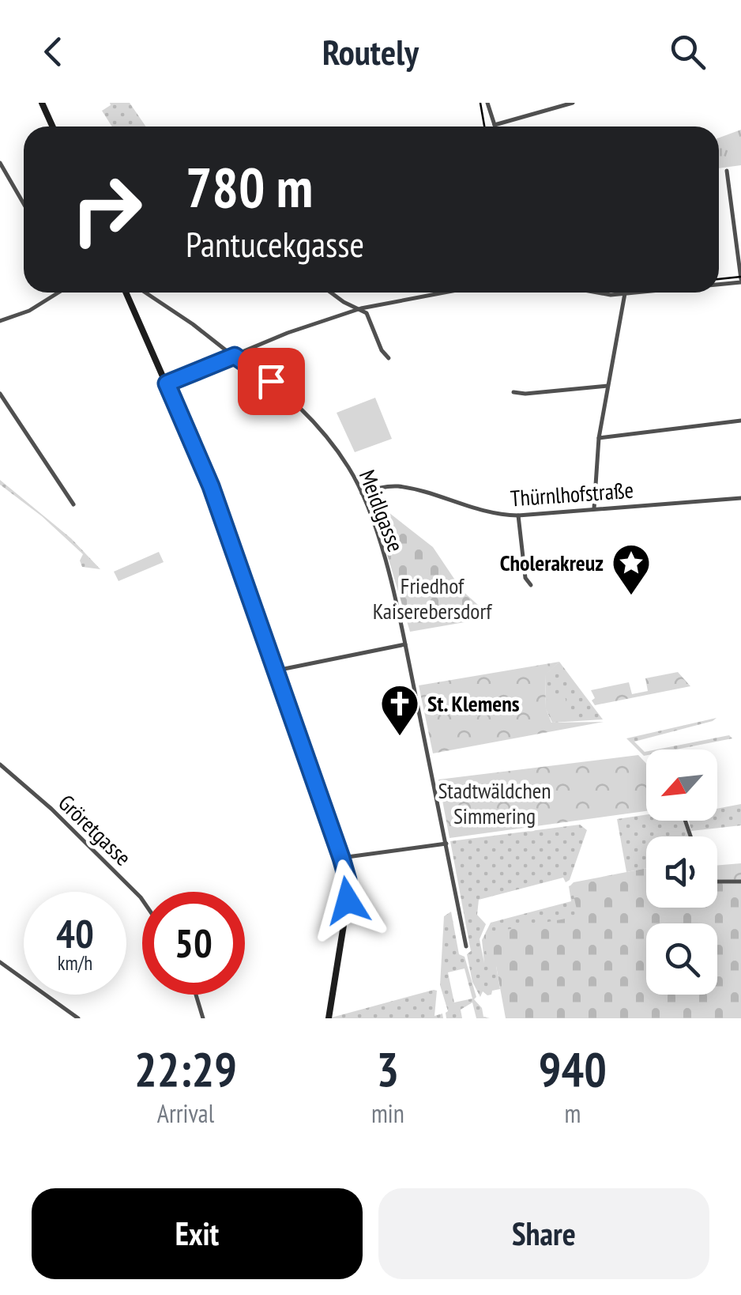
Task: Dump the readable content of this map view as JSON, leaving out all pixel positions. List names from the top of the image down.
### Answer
{
  "streets": {
    "street": ["Thürnlhofstraße", "Meidlgasse", "Gröretgasse"]
  },
  "crossings": [
    ["Thürnlhofstraße", "Meidlgasse"]
  ],
  "parks": ["Friedhof Kaiserebersdorf", "Stadtwäldchen Simmering"],
  "places": {
    "place": ["Cholerakreuz"],
    "church": ["St. Klemens"]
  },
  "north": "bottom left",
  "page": {
    "header": "Routely",
    "turn": ["780 m", "Pantucekgasse"],
    "speed": "40 km/h",
    "limit": "50",
    "eta": [
      "22:29",
      "Arrival",
      "3",
      "min",
      "940",
      "m"
    ],
    "buttons": ["Exit", "Share"]
  }
}
